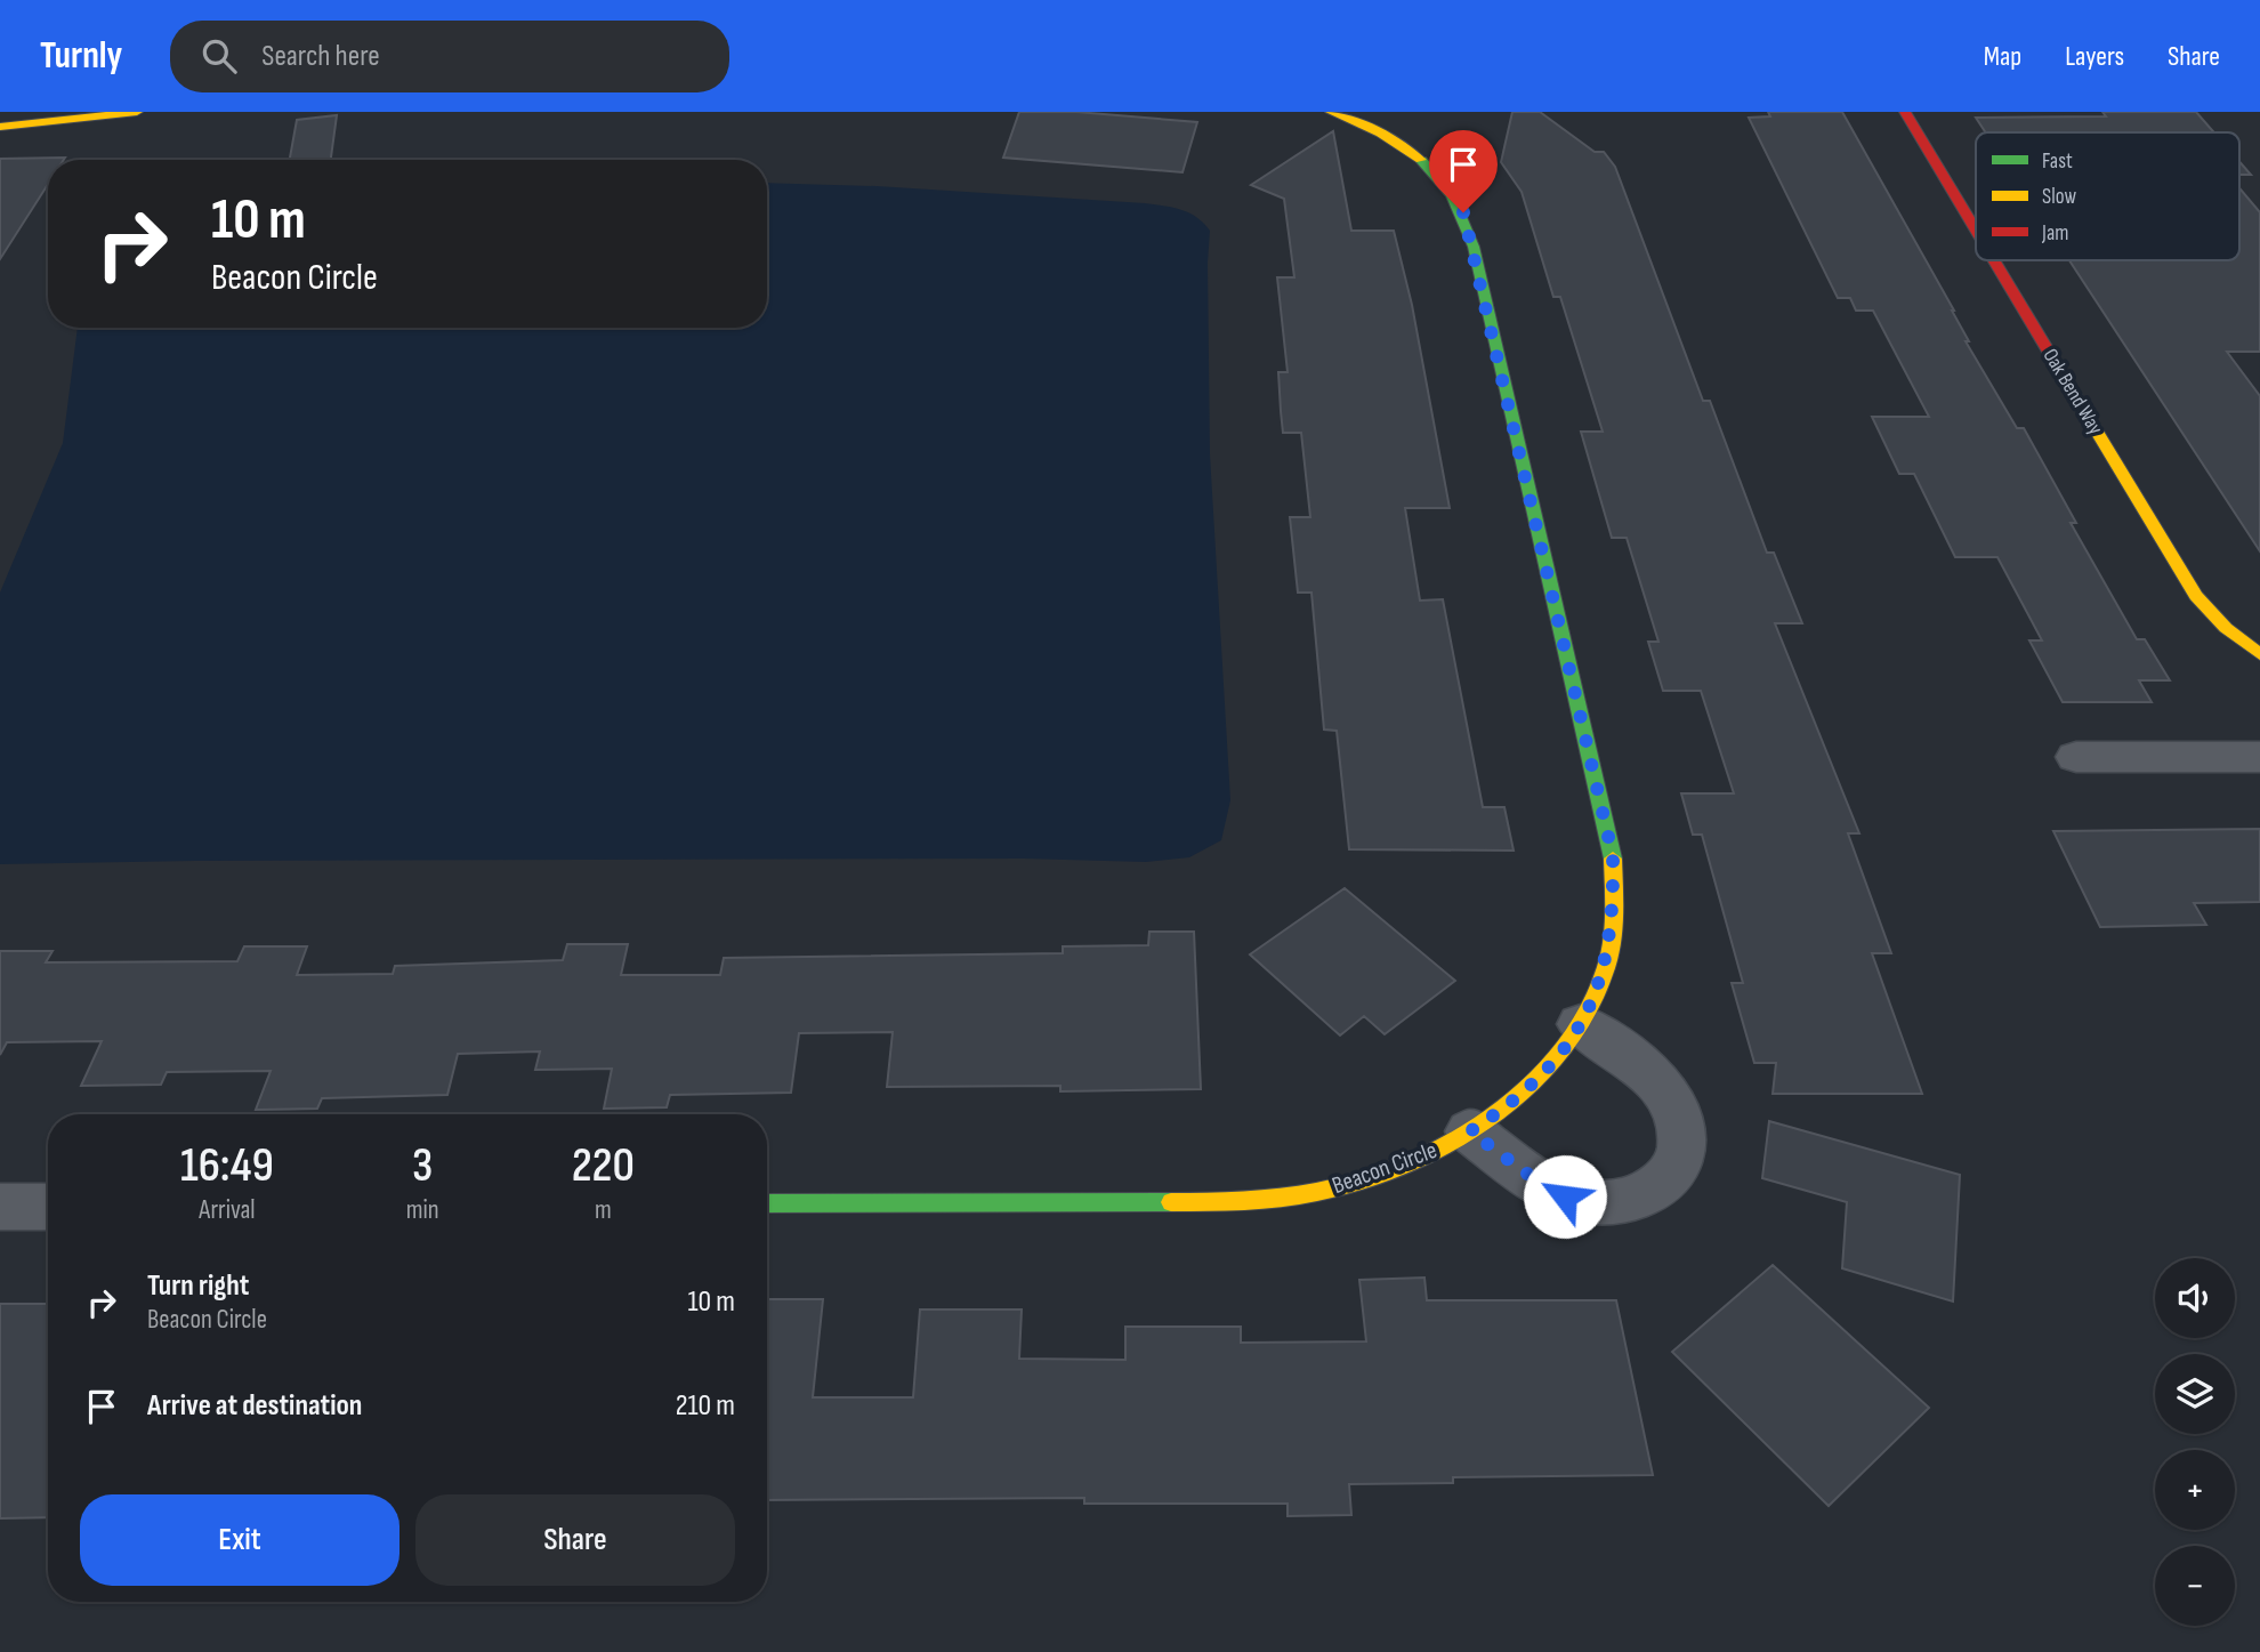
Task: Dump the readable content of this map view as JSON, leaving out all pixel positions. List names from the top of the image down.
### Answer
{
  "streets": {
    "street": ["Oak Bend Way", "Beacon Circle"]
  },
  "legend": ["Fast", "Slow", "Jam"],
  "page": {
    "header": "Turnly",
    "search": "Search here",
    "nav": ["Map", "Layers", "Share"],
    "turn": ["10 m", "Beacon Circle"],
    "eta": [
      "16:49",
      "Arrival",
      "3",
      "min",
      "220",
      "m"
    ],
    "list": [
      {
        "name": "Turn right",
        "note": "Beacon Circle",
        "value": "10 m"
      },
      {
        "name": "Arrive at destination",
        "value": "210 m"
      }
    ],
    "map_buttons": ["+", "−"],
    "buttons": ["Exit", "Share"]
  }
}
